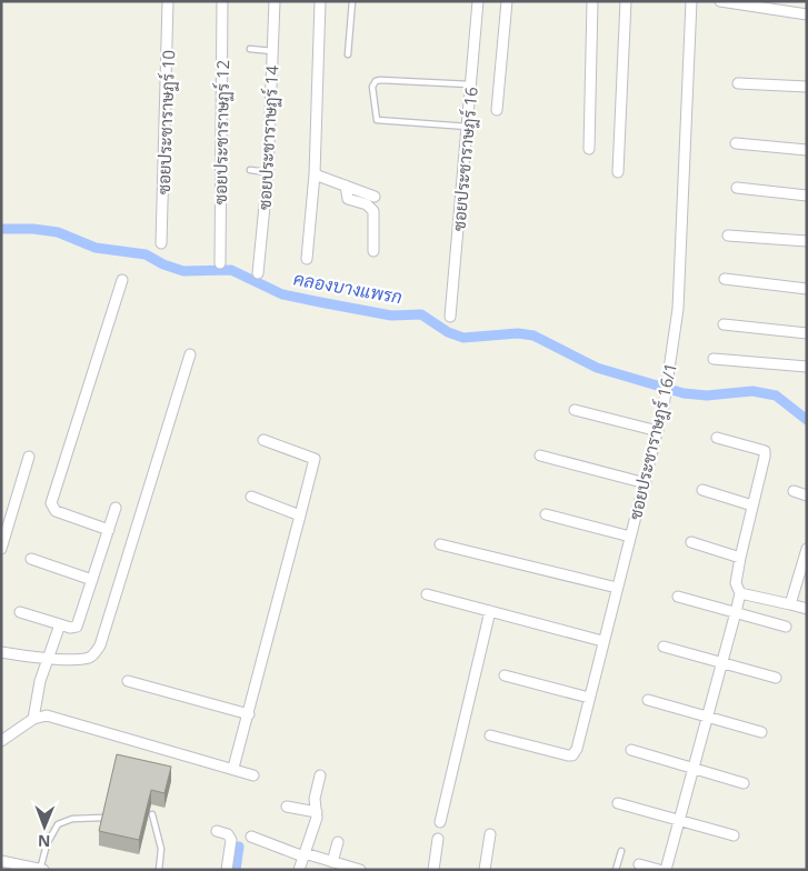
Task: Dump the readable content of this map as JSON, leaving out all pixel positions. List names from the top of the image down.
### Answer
{
  "streets": {
    "street": [
      "ซอยประชาราษฏร์ 10",
      "ซอยประชาราษฏร์ 12",
      "ซอยประชาราษฏร์ 14",
      "ซอยประชาราษฎร์ 16",
      "ซอยประชาราษฎร์ 16/1"
    ]
  },
  "water": ["คลองบางแพรก"],
  "north": "bottom"
}
